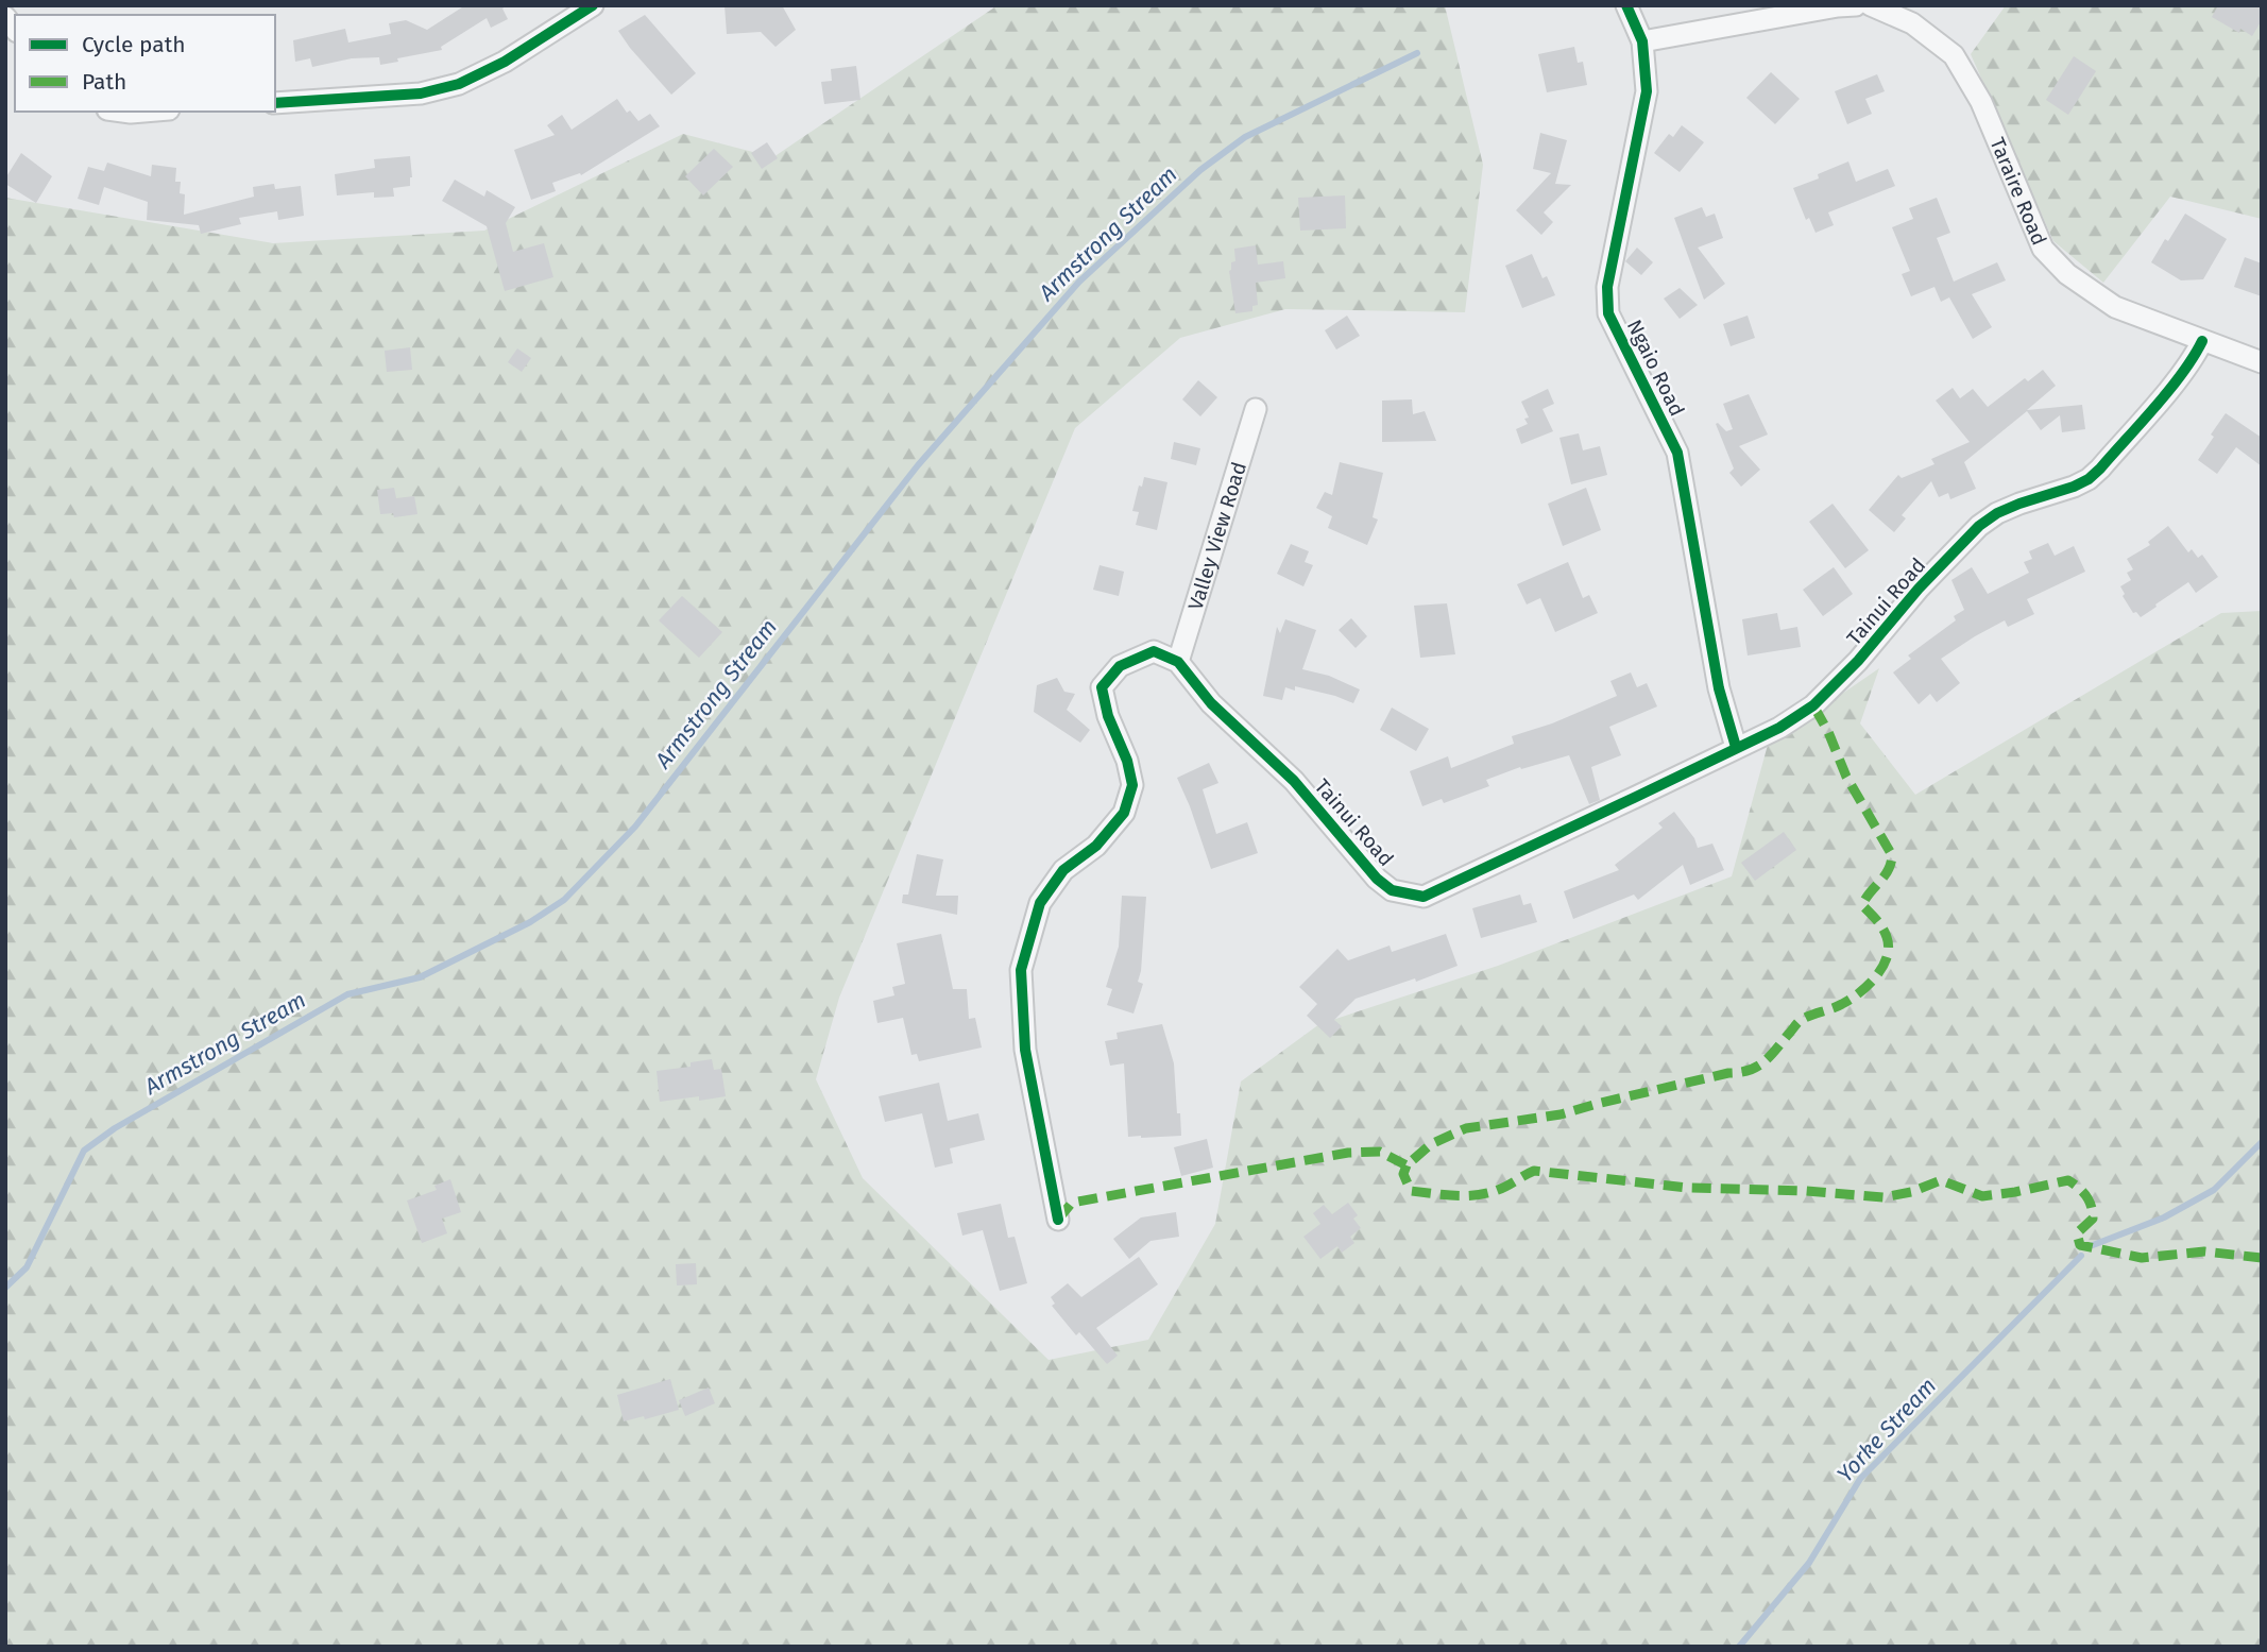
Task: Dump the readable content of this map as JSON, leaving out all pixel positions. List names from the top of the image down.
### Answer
{
  "streets": {
    "street": [
      "Taraire Road",
      "Ngaio Road",
      "Valley View Road",
      "Tainui Road"
    ]
  },
  "crossings": [
    ["Taraire Road", "Tainui Road"],
    ["Ngaio Road", "Tainui Road"],
    ["Valley View Road", "Tainui Road"]
  ],
  "water": ["Armstrong Stream", "Yorke Stream"],
  "legend": ["Cycle path", "Path"]
}
